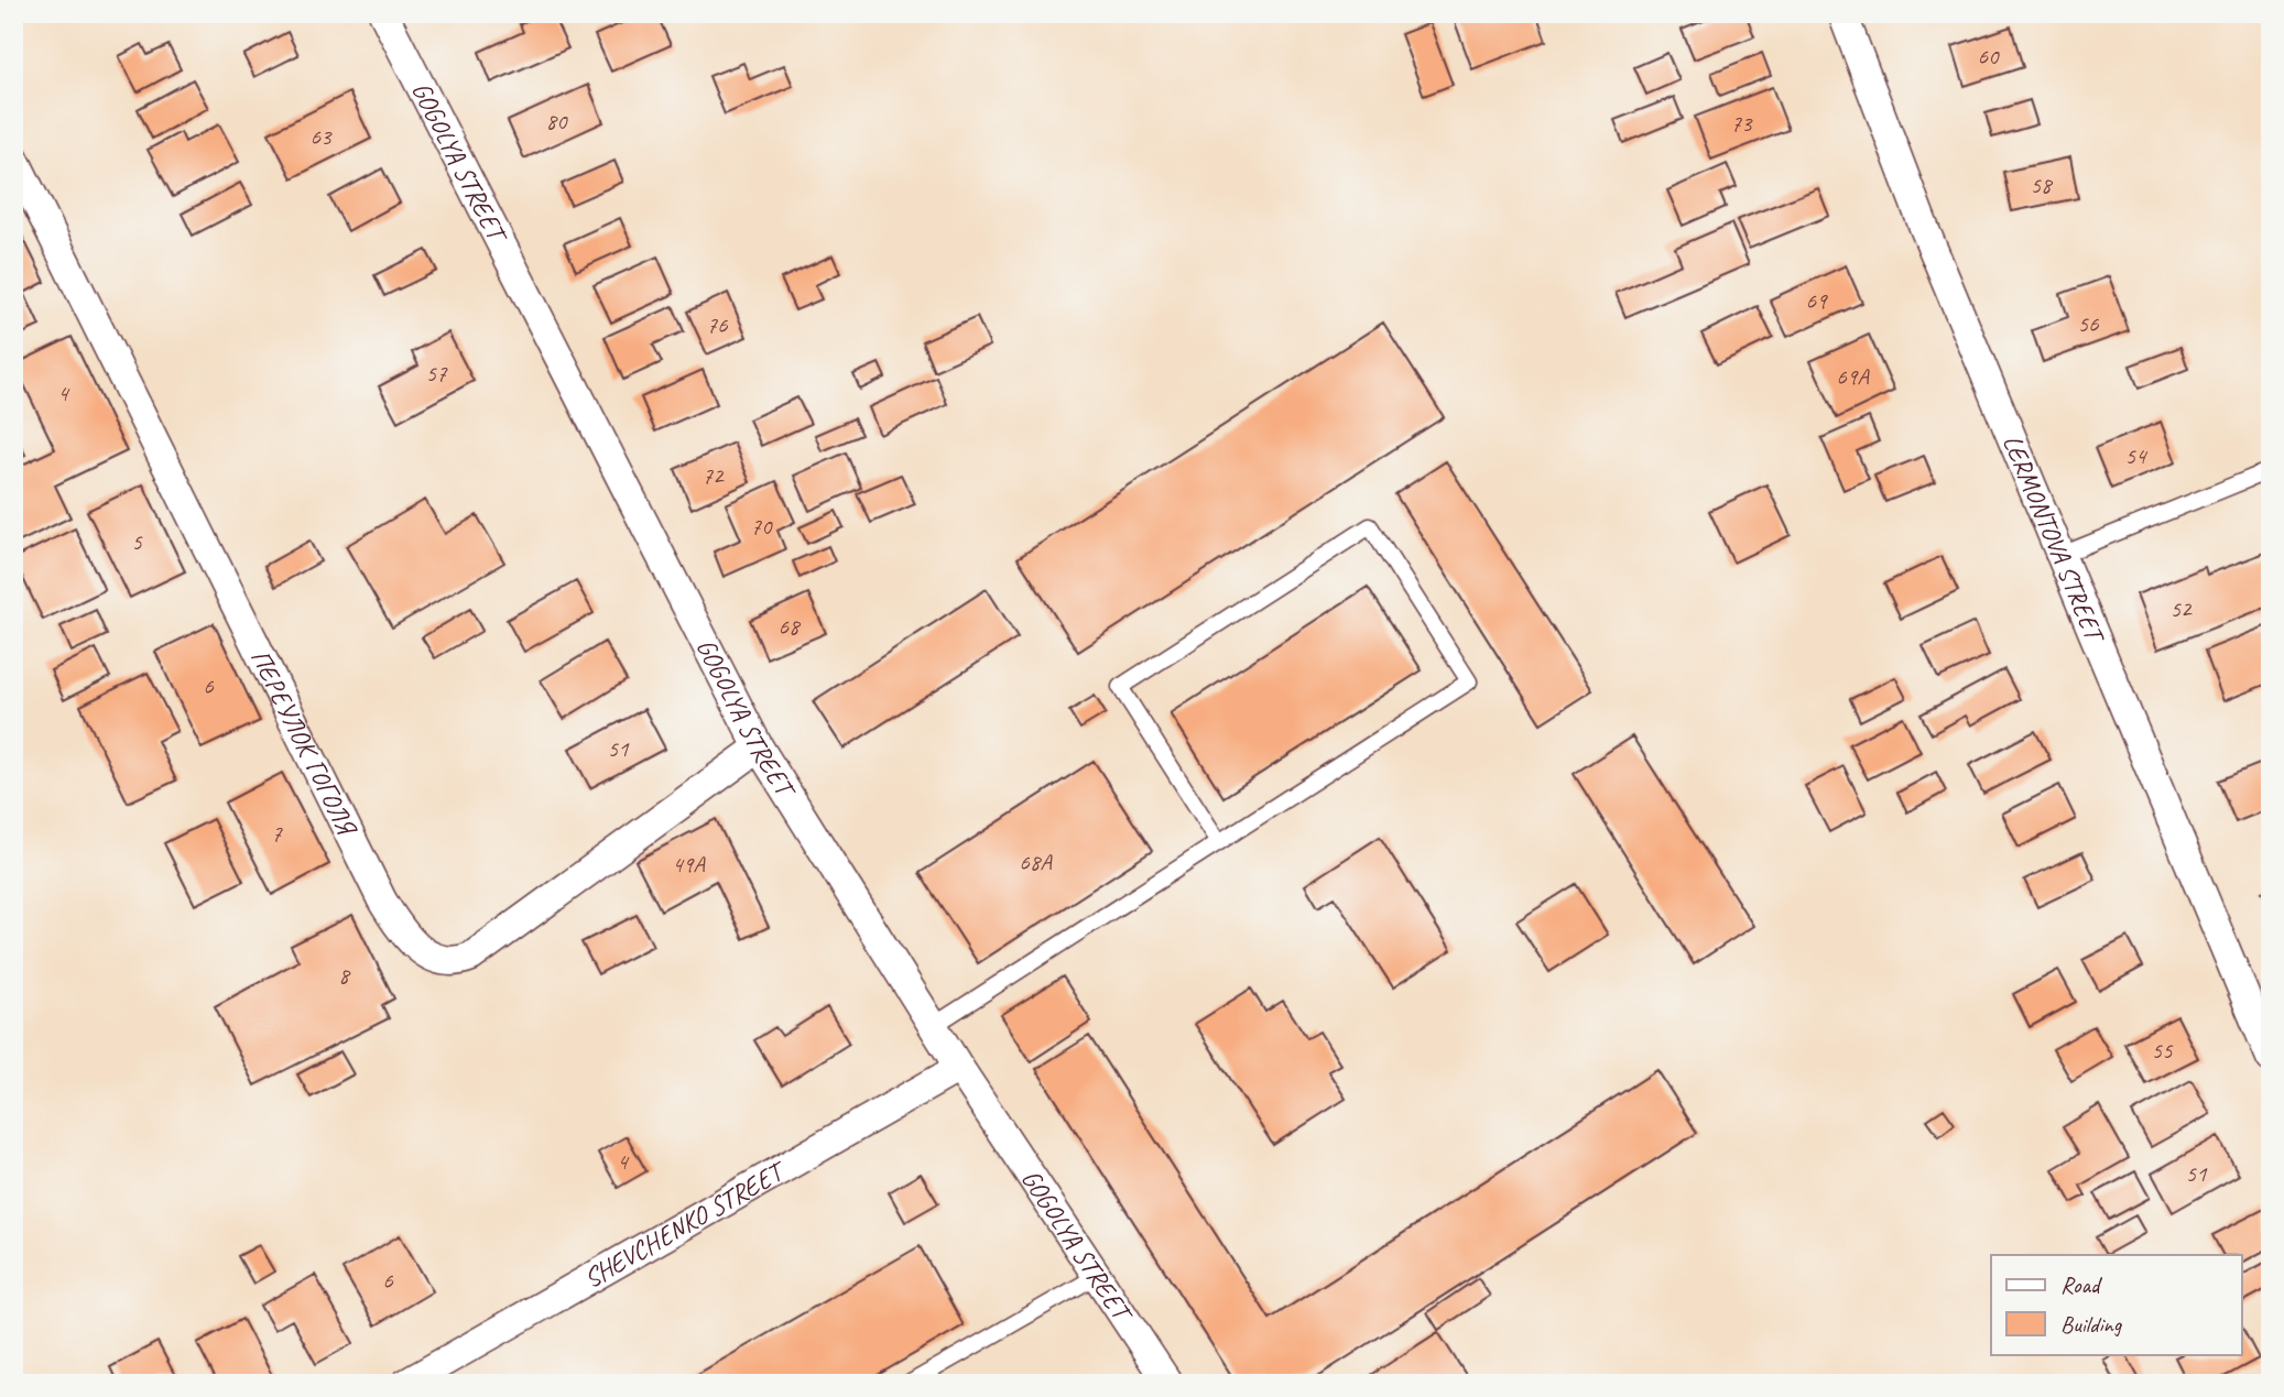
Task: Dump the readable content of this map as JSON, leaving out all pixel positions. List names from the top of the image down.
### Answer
{
  "streets": {
    "street": [
      "GOGOLYA STREET",
      "LERMONTOVA STREET",
      "ПЕРЕУЛОК ГОГОЛЯ",
      "SHEVCHENKO STREET"
    ]
  },
  "crossings": [
    ["GOGOLYA STREET", "ПЕРЕУЛОК ГОГОЛЯ"],
    ["GOGOLYA STREET", "SHEVCHENKO STREET"]
  ],
  "house_numbers": [
    "60",
    "80",
    "73",
    "63",
    "58",
    "69",
    "56",
    "76",
    "57",
    "69А",
    "4",
    "54",
    "72",
    "70",
    "5",
    "52",
    "68",
    "6",
    "51",
    "7",
    "68А",
    "49А",
    "8",
    "55",
    "4",
    "51",
    "6"
  ],
  "legend": ["Road", "Building"]
}
